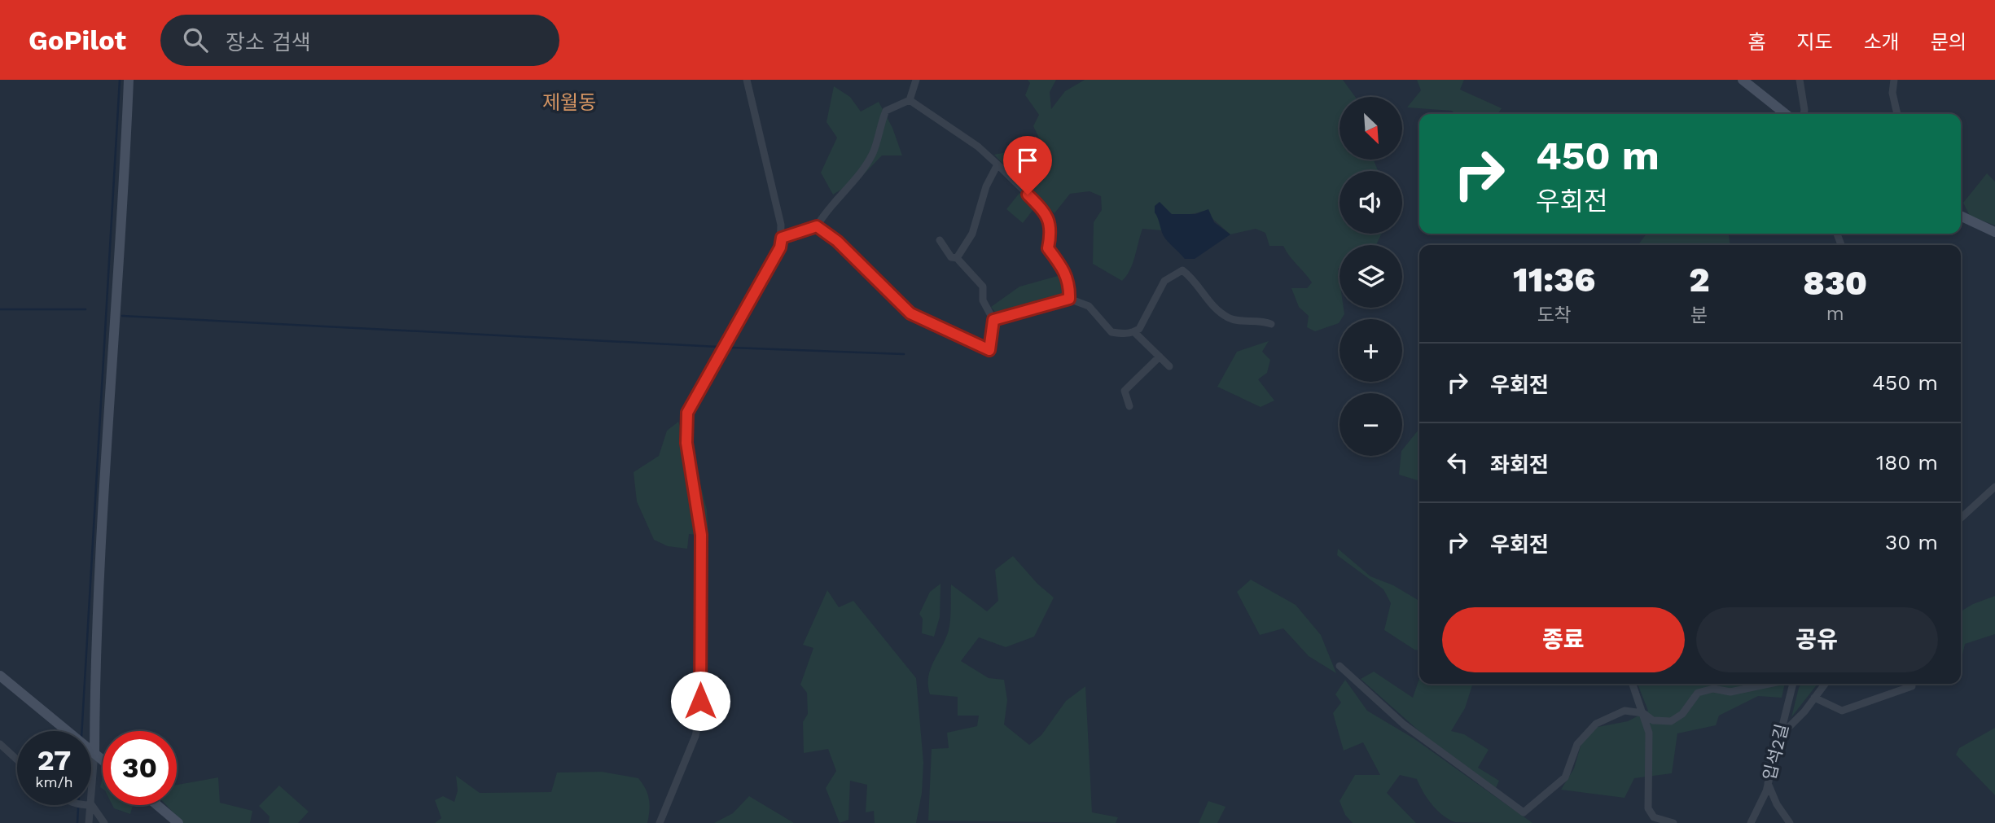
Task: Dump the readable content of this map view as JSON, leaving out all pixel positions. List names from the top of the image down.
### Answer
{
  "streets": {
    "street": ["입석2길"]
  },
  "districts": ["제월동"],
  "north": "bottom right",
  "page": {
    "header": "GoPilot",
    "search": "장소 검색",
    "nav": [
      "홈",
      "지도",
      "소개",
      "문의"
    ],
    "map_buttons": ["+", "−"],
    "turn": ["450 m", "우회전"],
    "eta": [
      "11:36",
      "도착",
      "2",
      "분",
      "830",
      "m"
    ],
    "list": [
      {
        "name": "우회전",
        "value": "450 m"
      },
      {
        "name": "좌회전",
        "value": "180 m"
      },
      {
        "name": "우회전",
        "value": "30 m"
      }
    ],
    "buttons": ["종료", "공유"],
    "speed": "27 km/h",
    "limit": "30"
  }
}
